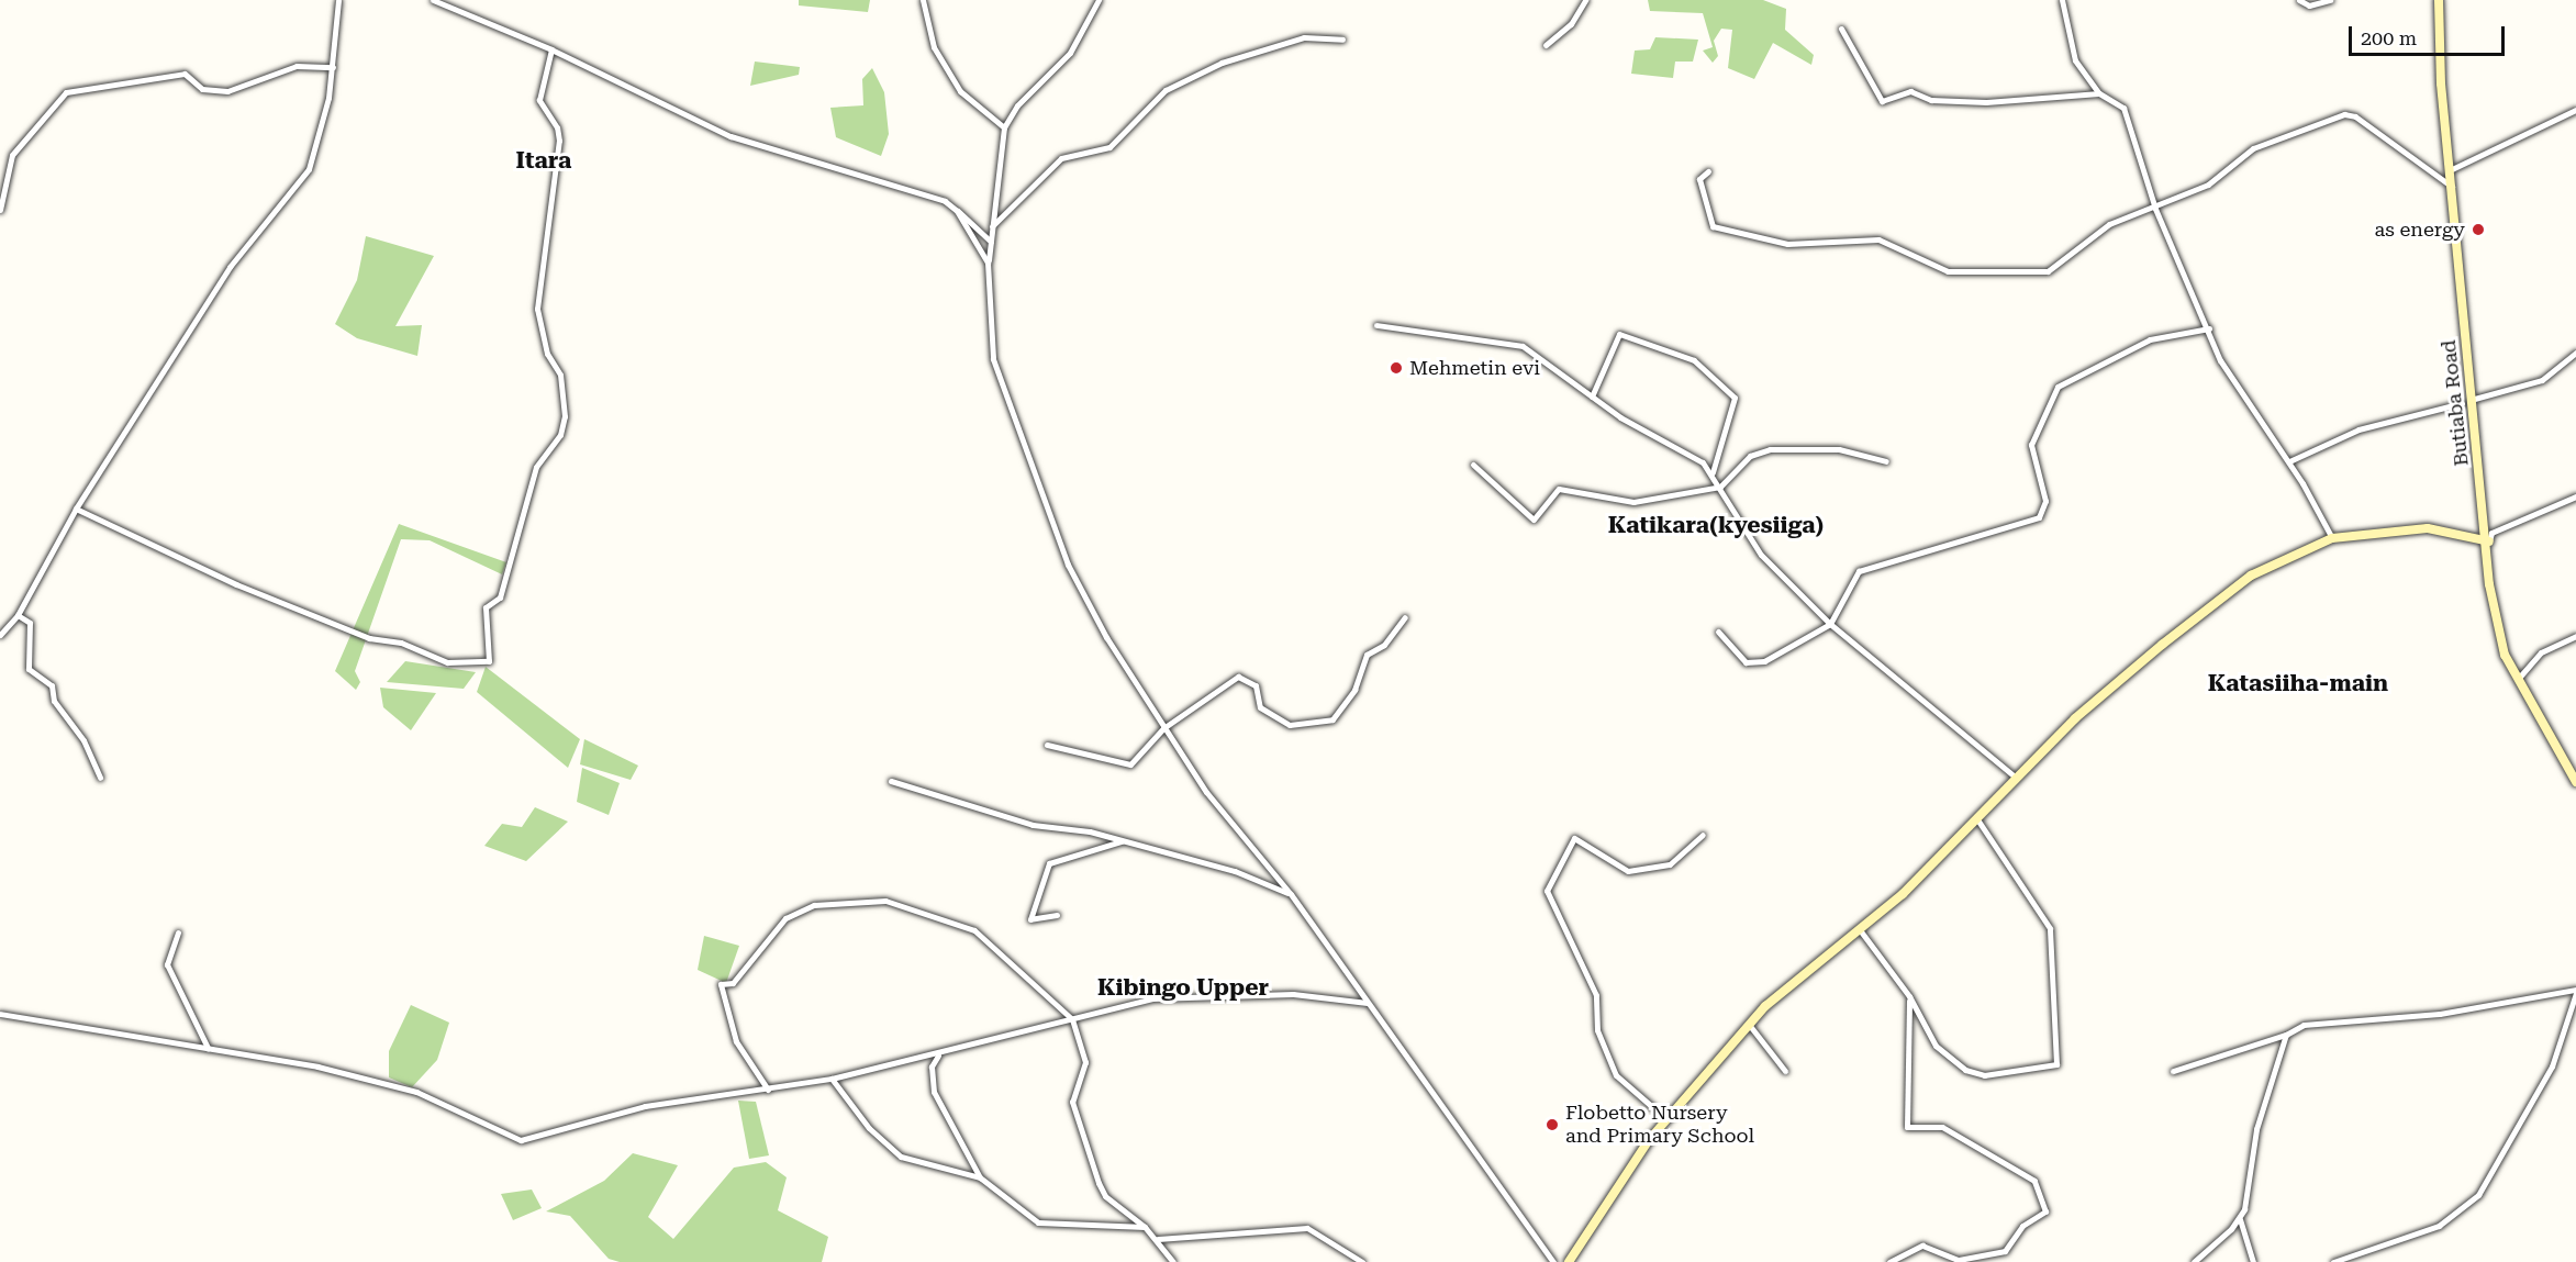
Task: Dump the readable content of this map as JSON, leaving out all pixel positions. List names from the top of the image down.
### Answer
{
  "streets": {
    "main road": ["Butiaba Road"]
  },
  "districts": [
    "Itara",
    "Katikara(kyesiiga)",
    "Katasiiha-main",
    "Kibingo Upper"
  ],
  "places": ["as energy", "Mehmetin evi", "Flobetto Nursery and Primary School"],
  "scale_bar": "200 m"
}
